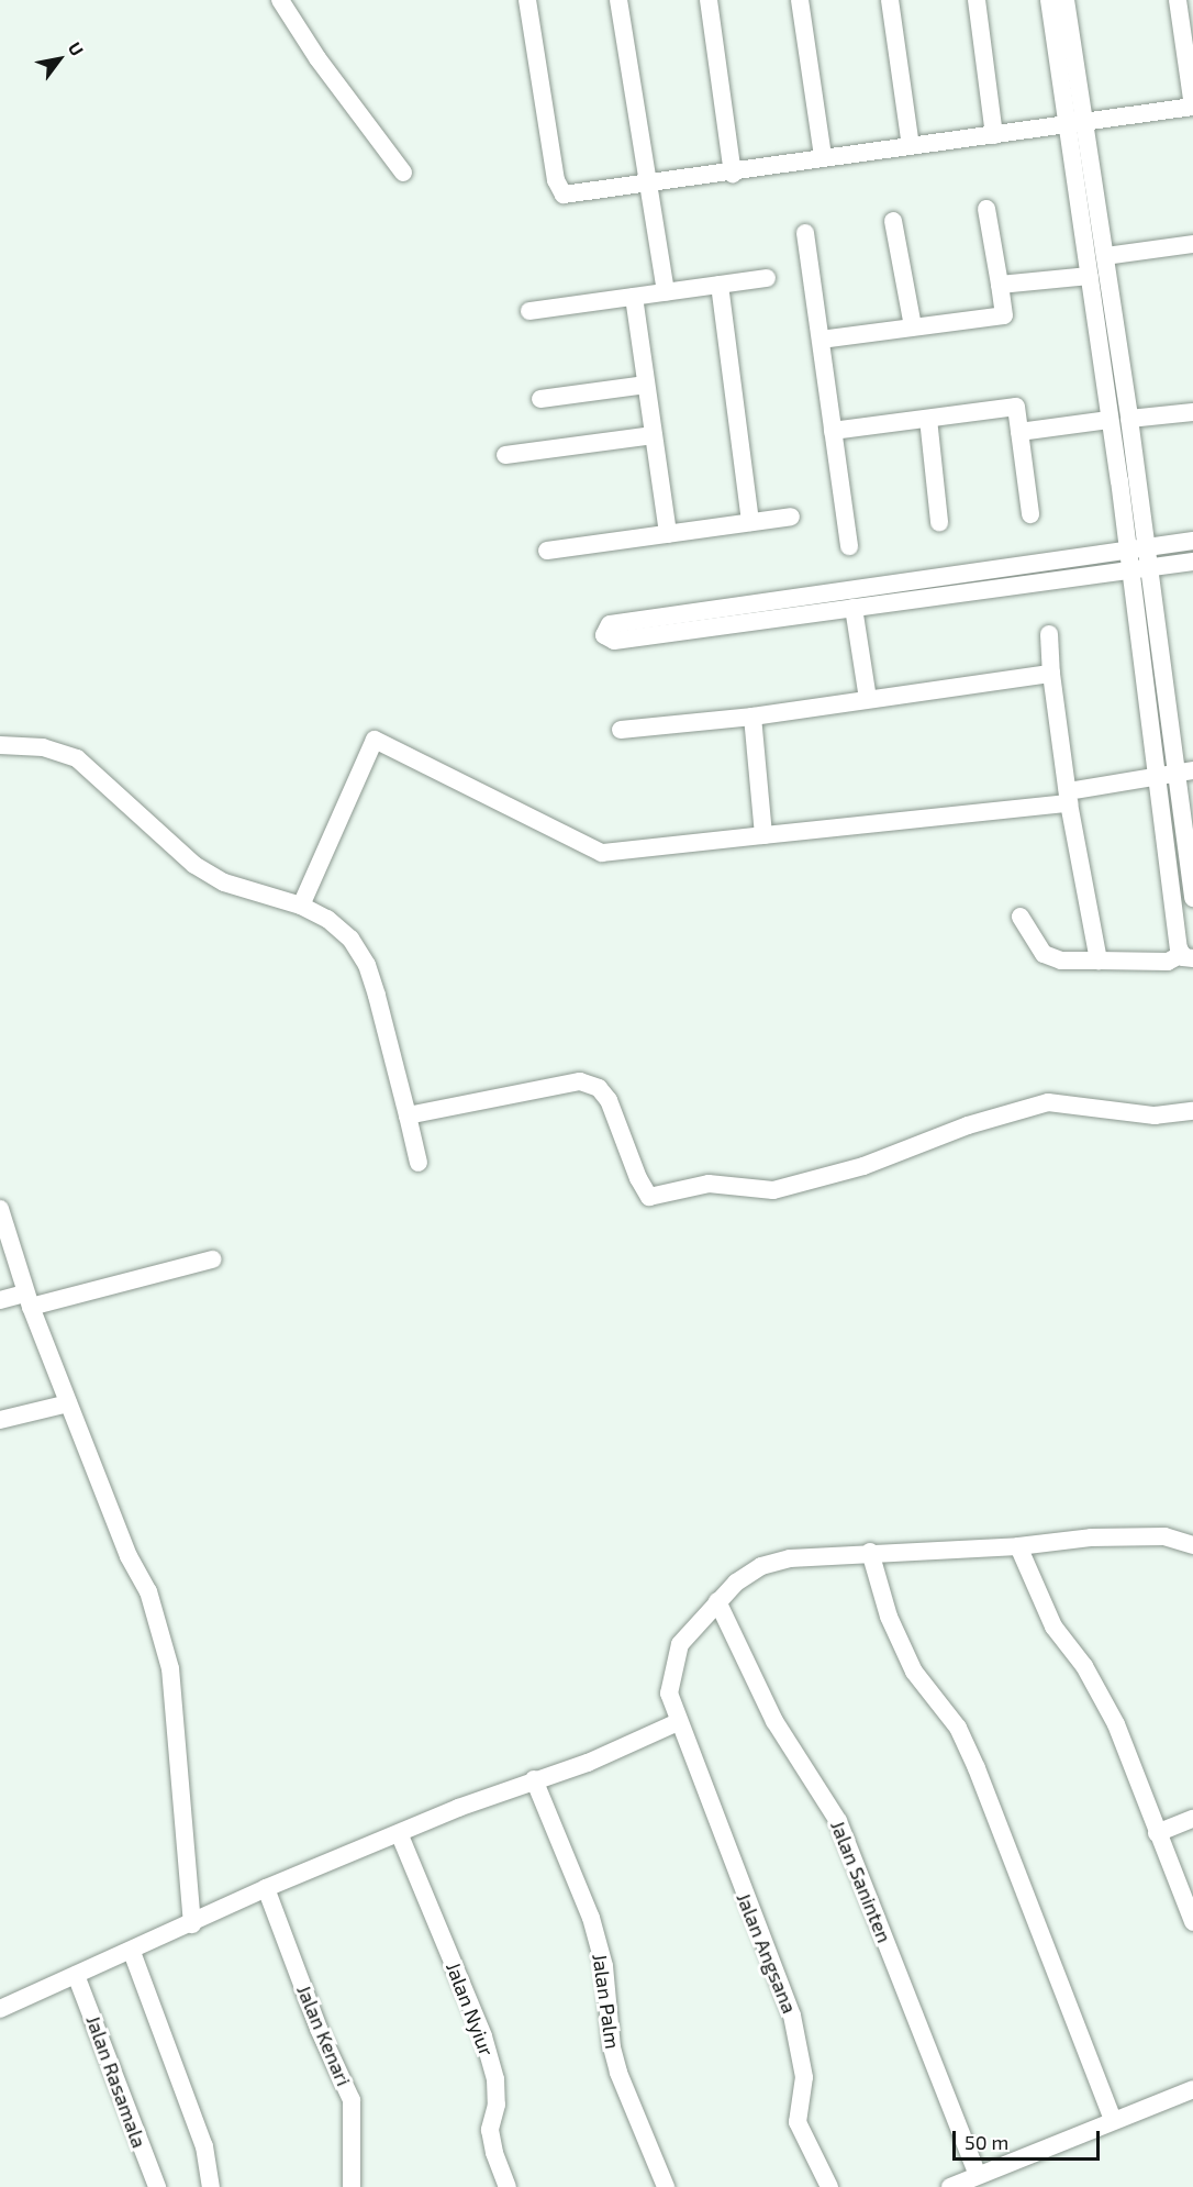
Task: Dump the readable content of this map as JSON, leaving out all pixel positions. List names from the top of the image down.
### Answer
{
  "streets": {
    "street": [
      "Jalan Saninten",
      "Jalan Angsana",
      "Jalan Palm",
      "Jalan Nyiur",
      "Jalan Kenari",
      "Jalan Rasamala"
    ]
  },
  "crossings": [
    ["Jalan Saninten", "Jalan Angsana"]
  ],
  "scale_bar": "50 m",
  "north": "top right"
}
